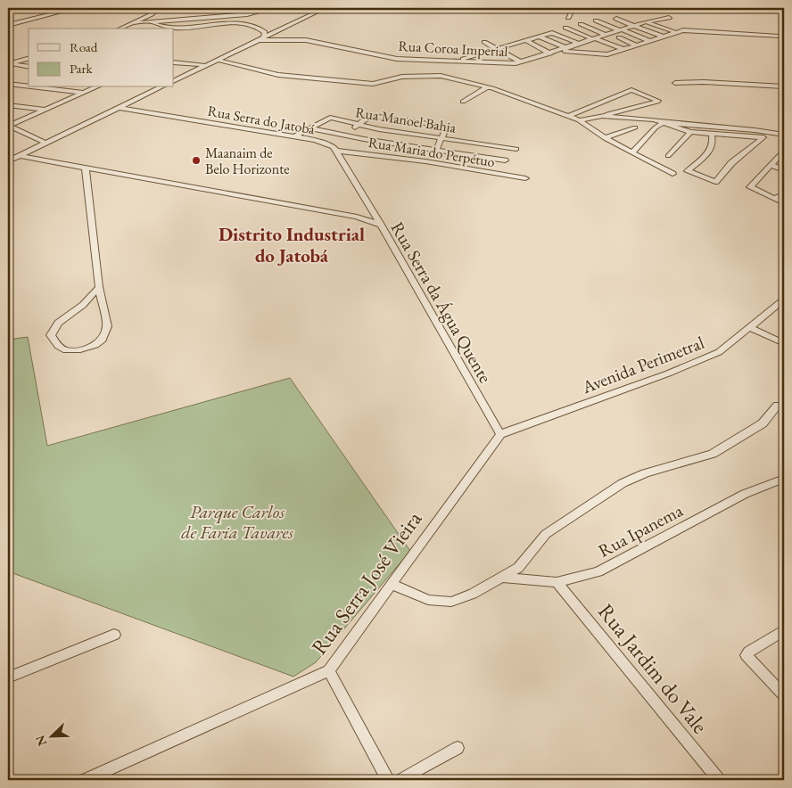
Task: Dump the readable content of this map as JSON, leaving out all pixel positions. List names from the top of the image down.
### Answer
{
  "streets": {
    "street": [
      "Rua Coroa Imperial",
      "Rua Serra do Jatobá",
      "Rua Manoel Bahia",
      "Rua Maria do Perpétuo",
      "Rua Serra da Água Quente",
      "Avenida Perimetral",
      "Rua Ipanema",
      "Rua Serra José Vieira",
      "Rua Jardim do Vale"
    ]
  },
  "crossings": [
    ["Rua Serra do Jatobá", "Rua Manoel Bahia"],
    ["Rua Serra do Jatobá", "Rua Maria do Perpétuo"],
    ["Rua Serra do Jatobá", "Rua Serra da Água Quente"],
    ["Rua Serra da Água Quente", "Avenida Perimetral"],
    ["Rua Serra da Água Quente", "Rua Serra José Vieira"],
    ["Avenida Perimetral", "Rua Serra José Vieira"],
    ["Rua Ipanema", "Rua Jardim do Vale"]
  ],
  "districts": ["Distrito Industrial do Jatobá"],
  "parks": ["Parque Carlos de Faria Tavares"],
  "places": ["Maanaim de Belo Horizonte"],
  "legend": ["Road", "Park"],
  "north": "bottom left"
}
